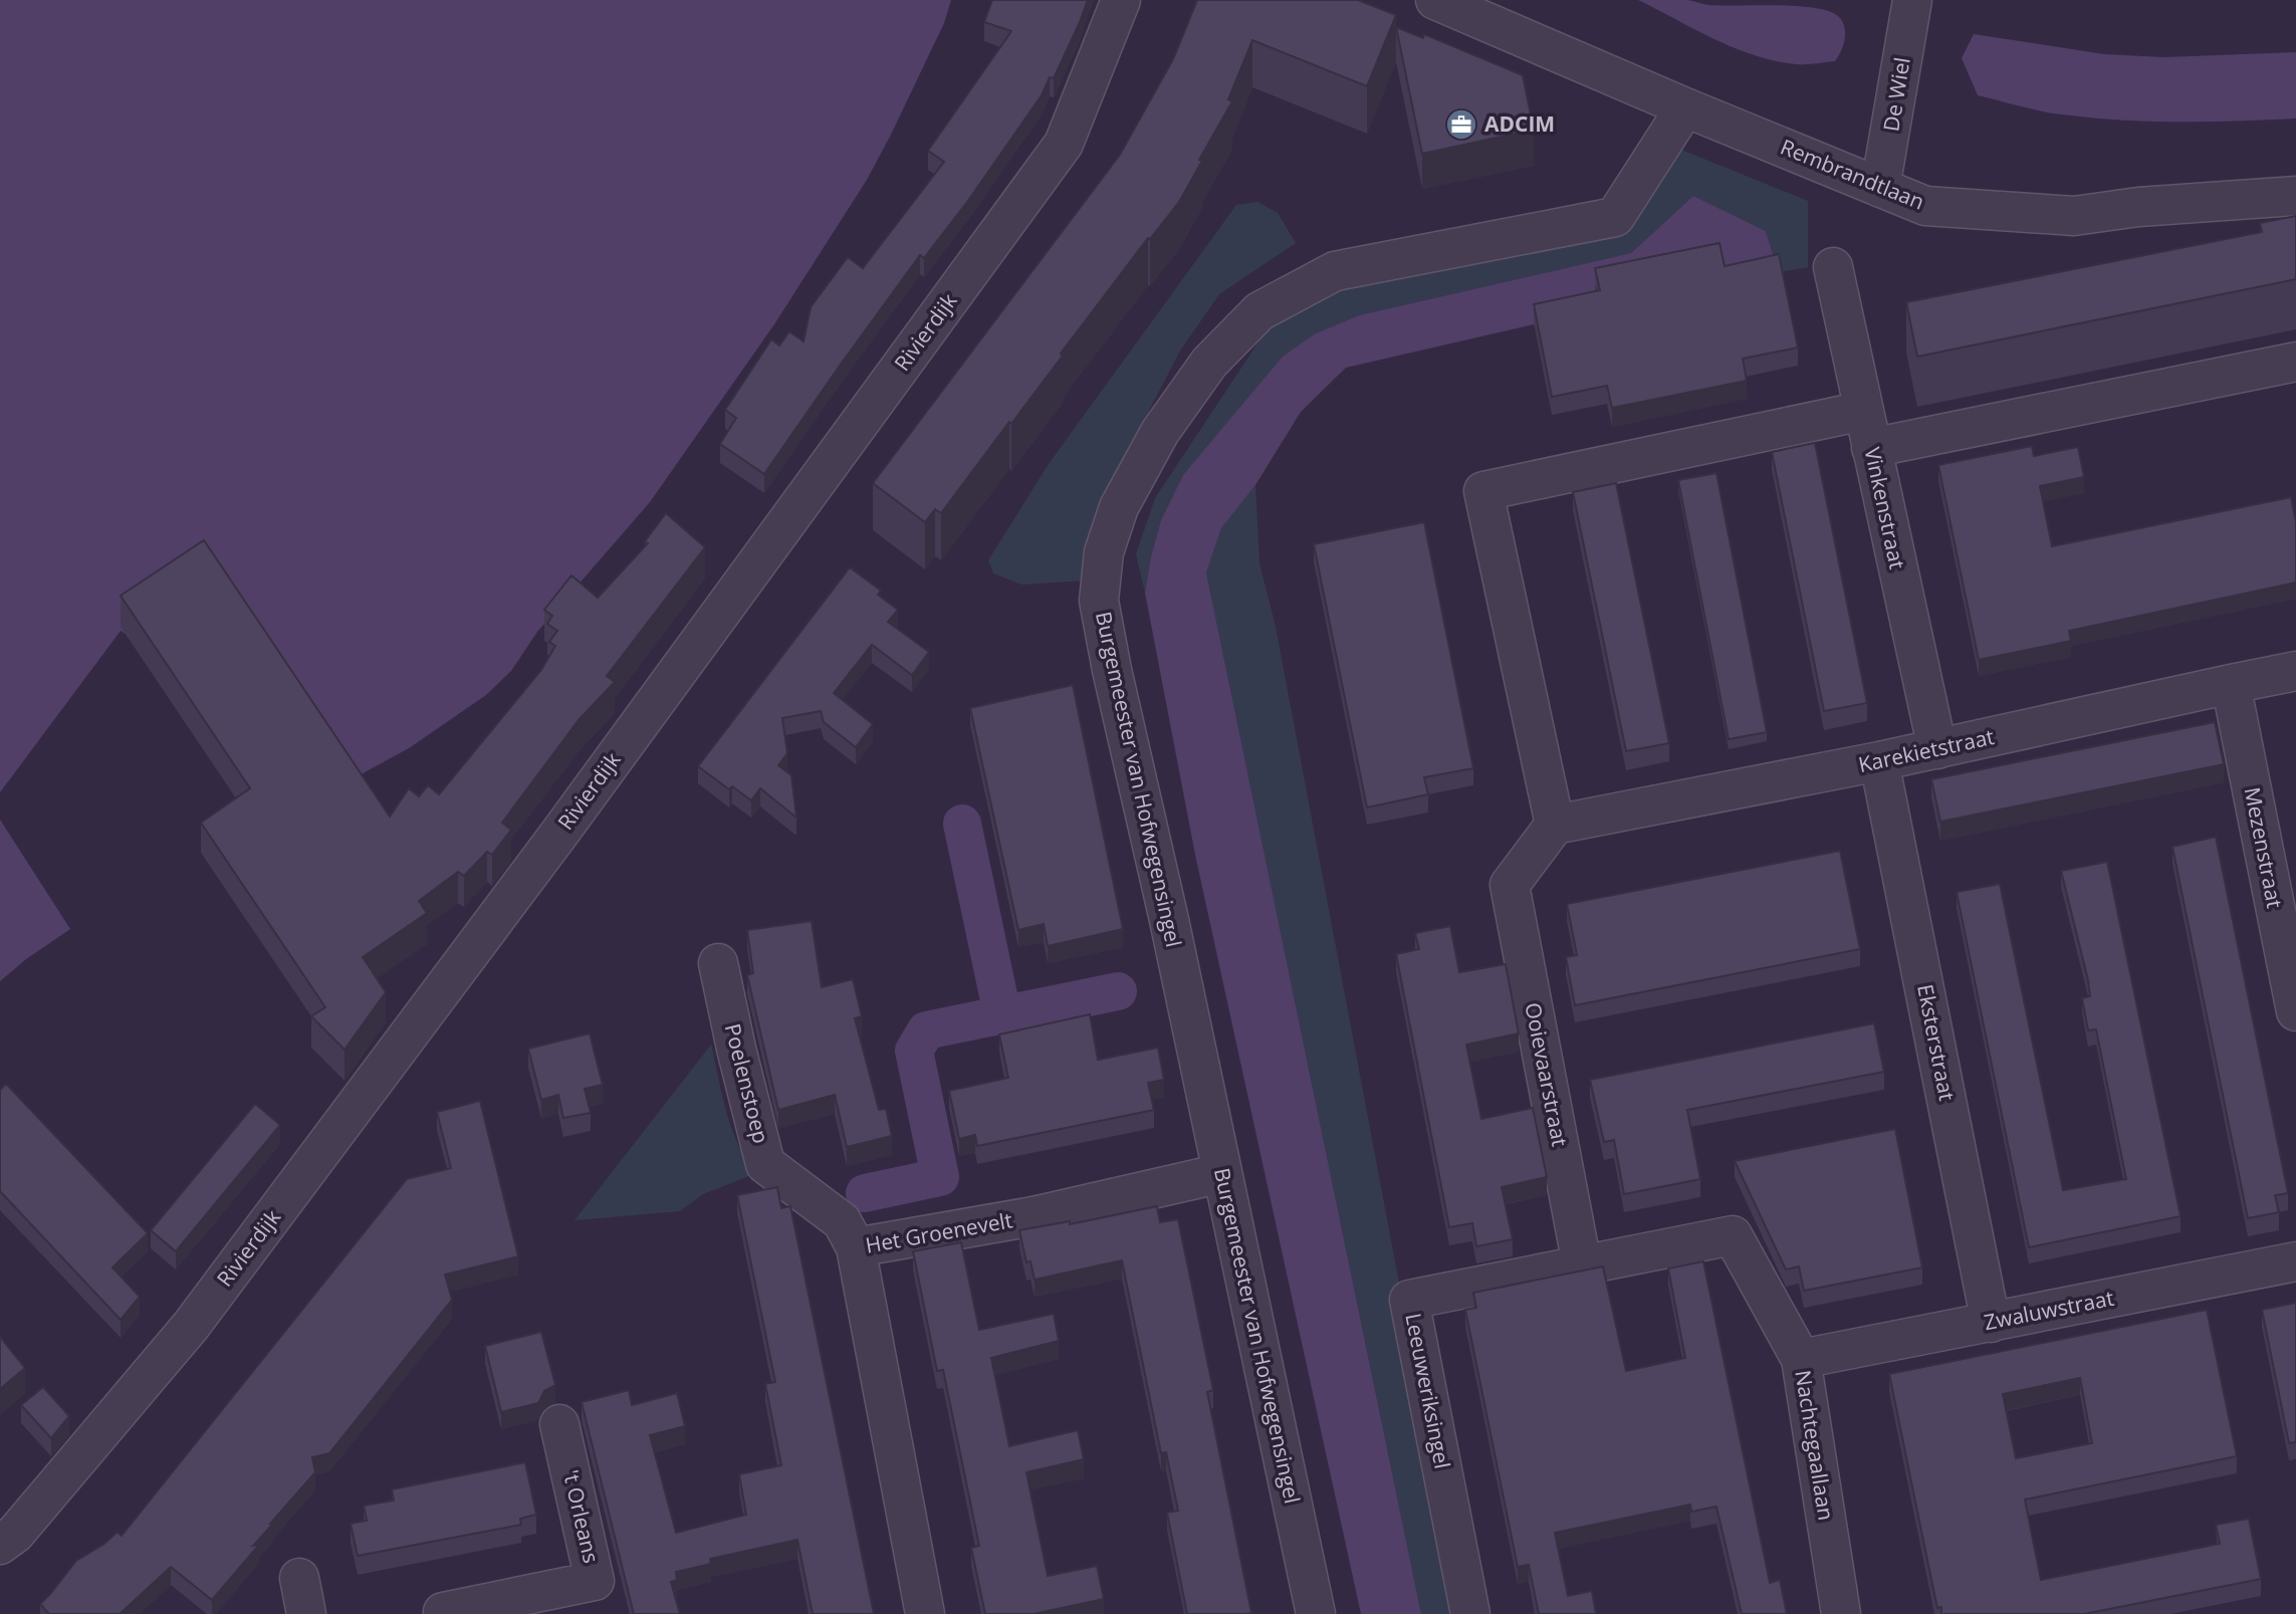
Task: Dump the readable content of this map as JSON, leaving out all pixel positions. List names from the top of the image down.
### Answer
{
  "streets": {
    "street": [
      "De Wiel",
      "Rembrandtlaan",
      "Rivierdijk",
      "Vinkenstraat",
      "Karekietstraat",
      "Burgemeester van Hofwegensingel",
      "Mezenstraat",
      "Eksterstraat",
      "Ooievaarstraat",
      "Poelenstoep",
      "Het Groenevelt",
      "Zwaluwstraat",
      "Leeuweriksingel",
      "Nachtegaallaan",
      "'t Orleans"
    ]
  },
  "crossings": [
    ["De Wiel", "Rembrandtlaan"],
    ["Rembrandtlaan", "Burgemeester van Hofwegensingel"],
    ["Vinkenstraat", "Karekietstraat"],
    ["Karekietstraat", "Mezenstraat"],
    ["Karekietstraat", "Eksterstraat"],
    ["Karekietstraat", "Ooievaarstraat"],
    ["Burgemeester van Hofwegensingel", "Het Groenevelt"],
    ["Eksterstraat", "Zwaluwstraat"],
    ["Ooievaarstraat", "Leeuweriksingel"],
    ["Ooievaarstraat", "Nachtegaallaan"],
    ["Poelenstoep", "Het Groenevelt"],
    ["Zwaluwstraat", "Nachtegaallaan"],
    ["Leeuweriksingel", "Nachtegaallaan"]
  ],
  "places": {
    "office": ["ADCIM"]
  }
}
